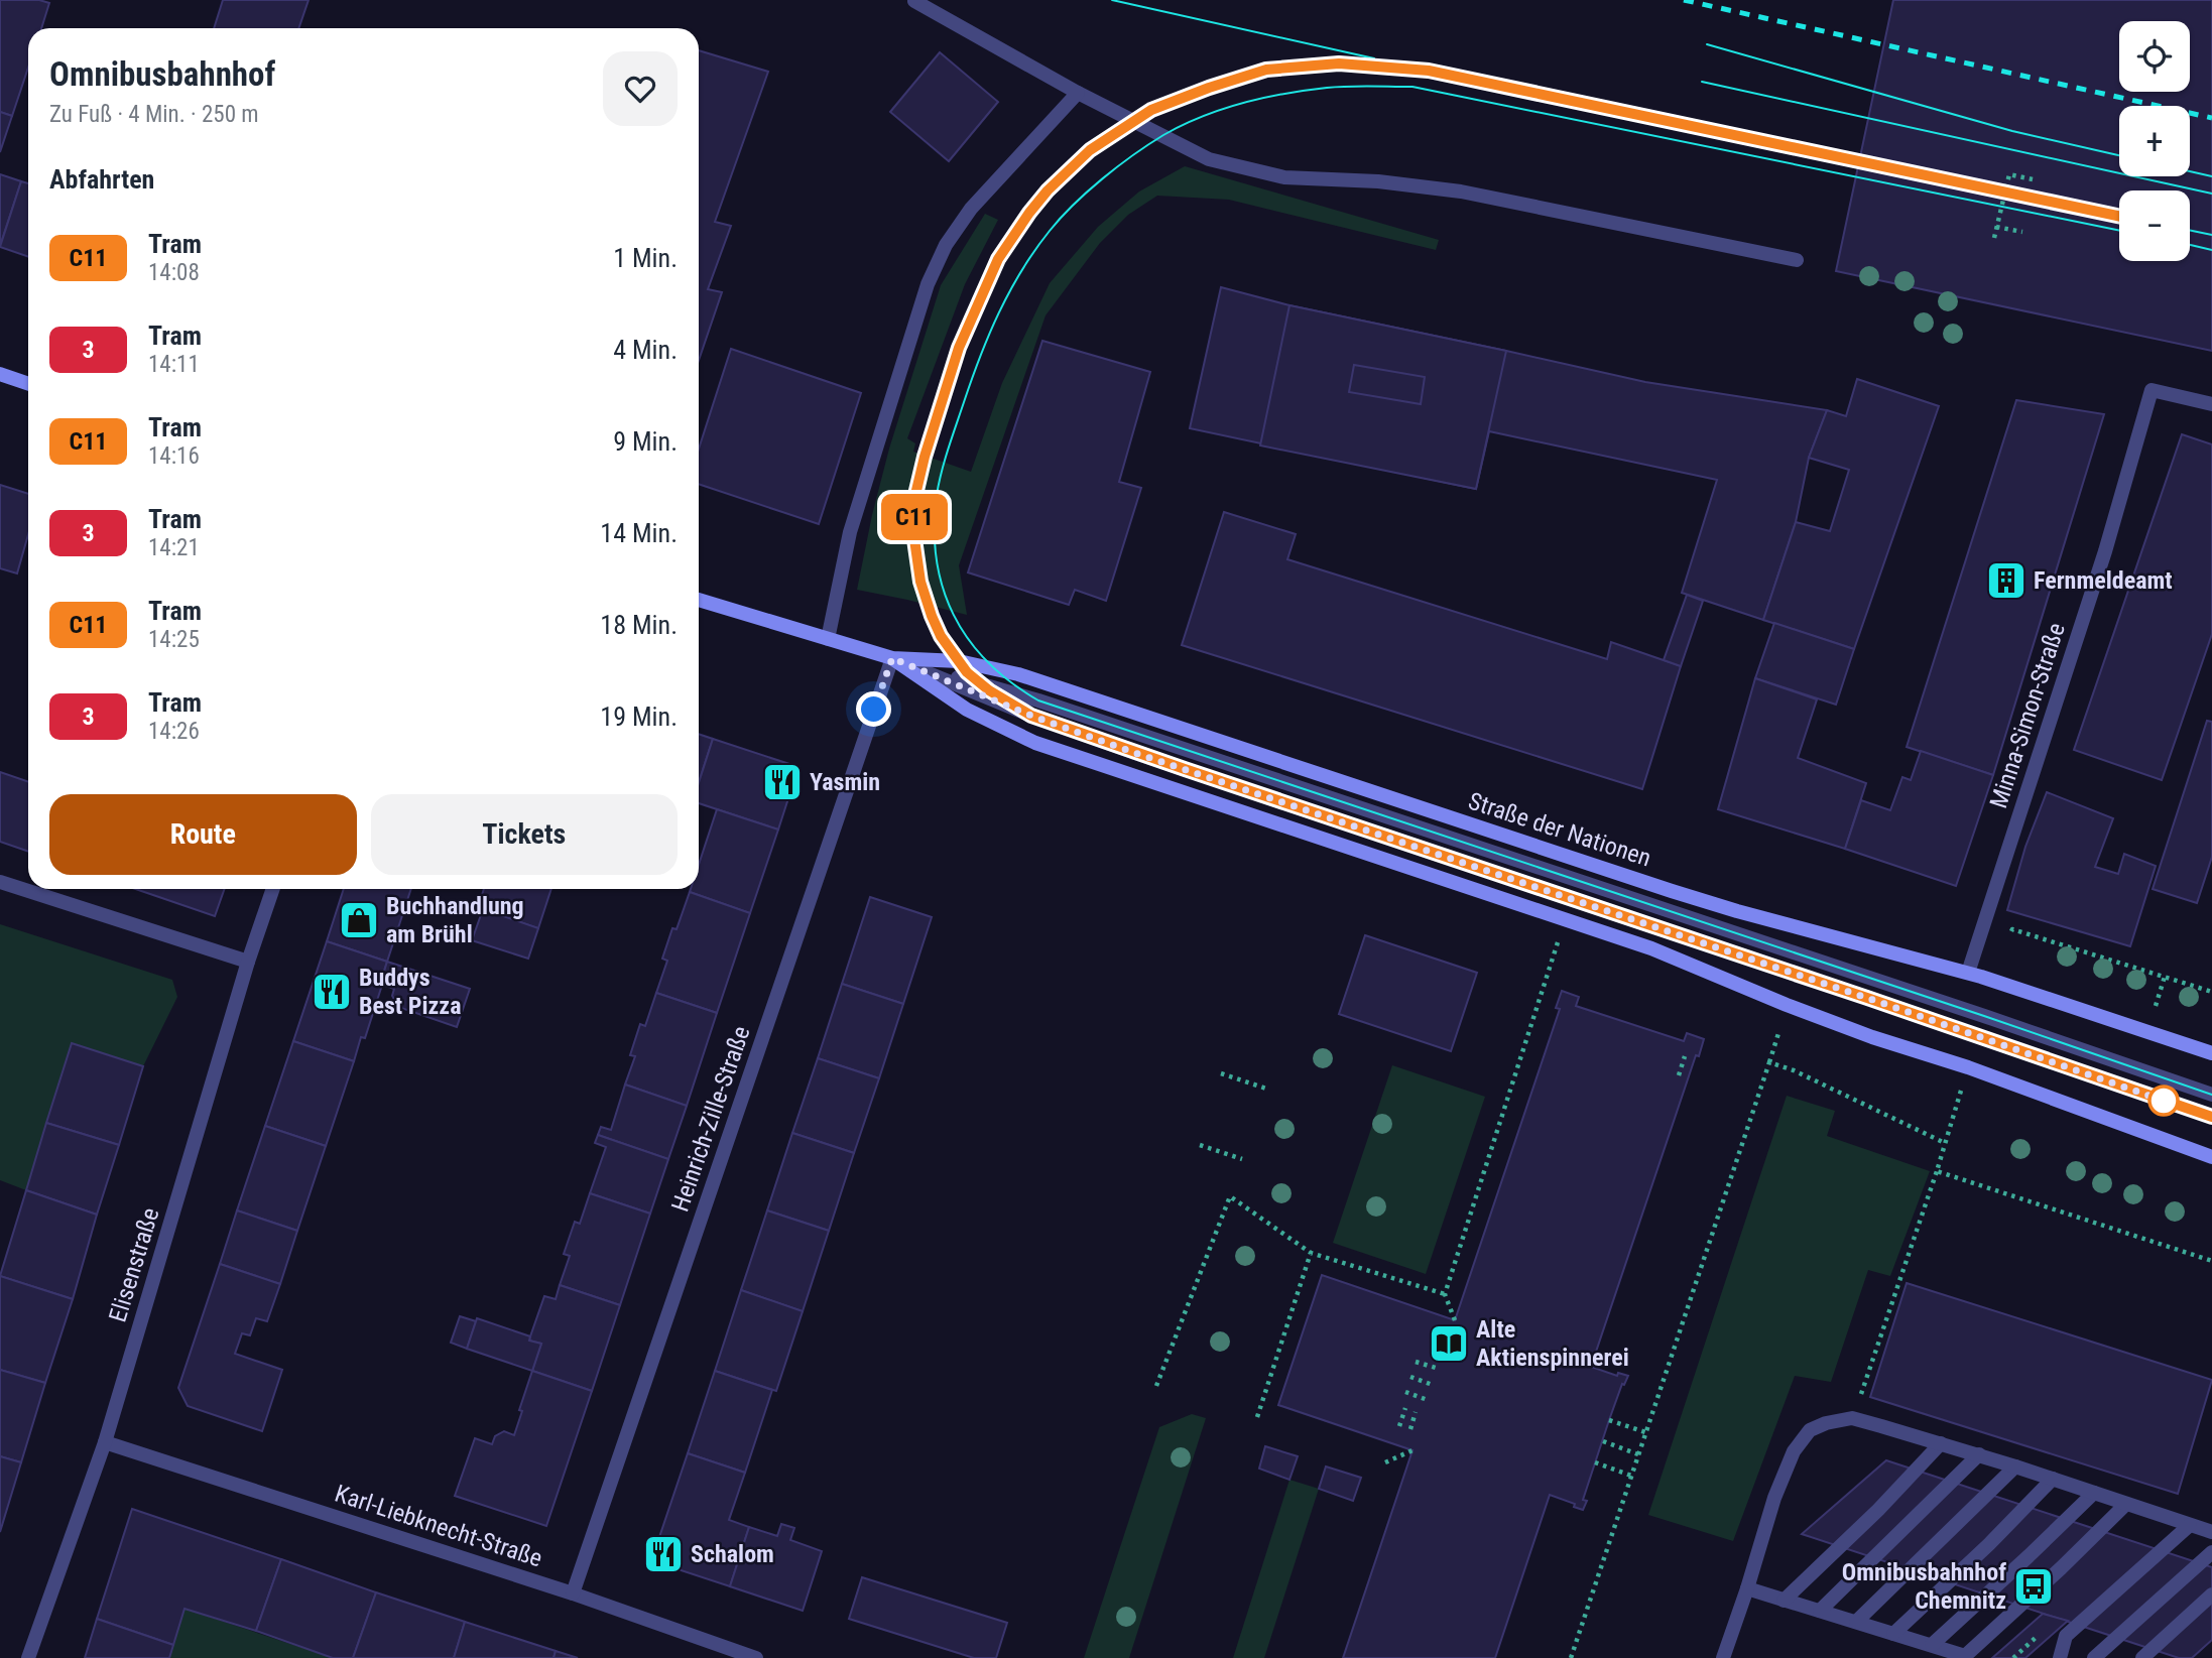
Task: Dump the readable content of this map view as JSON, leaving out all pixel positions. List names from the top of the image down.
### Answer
{
  "streets": {
    "main road": ["Straße der Nationen"],
    "street": [
      "Minna-Simon-Straße",
      "Heinrich-Zille-Straße",
      "Elisenstraße",
      "Karl-Liebknecht-Straße"
    ]
  },
  "crossings": [
    ["Minna-Simon-Straße", "Straße der Nationen"],
    ["Straße der Nationen", "Heinrich-Zille-Straße"],
    ["Heinrich-Zille-Straße", "Karl-Liebknecht-Straße"],
    ["Elisenstraße", "Karl-Liebknecht-Straße"]
  ],
  "places": {
    "building": ["Fernmeldeamt"],
    "restaurant": ["Yasmin", "Buddys Best Pizza", "Schalom"],
    "shop": ["Buchhandlung am Brühl"],
    "library": ["Alte Aktienspinnerei"],
    "bus stop": ["Omnibusbahnhof Chemnitz"]
  },
  "lines": ["tram line C11"],
  "page": {
    "on_map": "C11",
    "map_buttons": ["+", "−"],
    "heading": [
      ["Omnibusbahnhof", "Zu Fuß · 4 Min. · 250 m"],
      "Abfahrten"
    ],
    "list": [
      {
        "mark": "C11",
        "name": "Tram",
        "note": "14:08",
        "value": "1 Min."
      },
      {
        "mark": "3",
        "name": "Tram",
        "note": "14:11",
        "value": "4 Min."
      },
      {
        "mark": "C11",
        "name": "Tram",
        "note": "14:16",
        "value": "9 Min."
      },
      {
        "mark": "3",
        "name": "Tram",
        "note": "14:21",
        "value": "14 Min."
      },
      {
        "mark": "C11",
        "name": "Tram",
        "note": "14:25",
        "value": "18 Min."
      },
      {
        "mark": "3",
        "name": "Tram",
        "note": "14:26",
        "value": "19 Min."
      }
    ],
    "buttons": ["Route", "Tickets"]
  }
}
